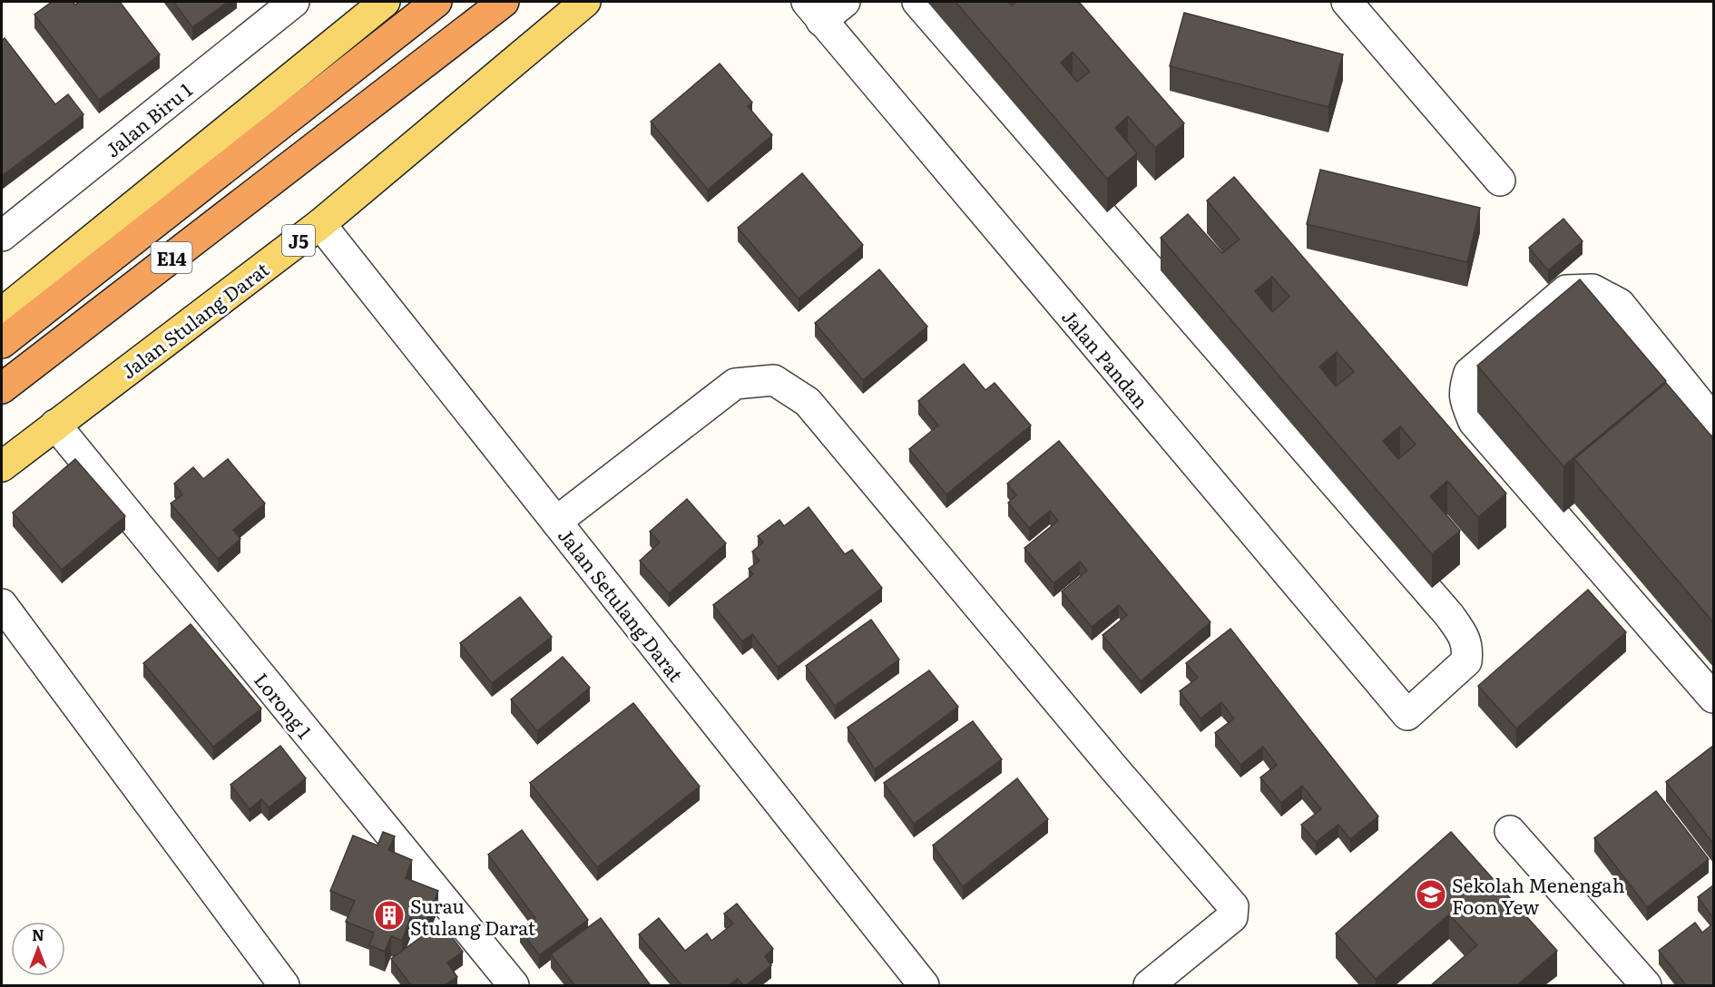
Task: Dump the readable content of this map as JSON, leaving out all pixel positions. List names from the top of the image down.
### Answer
{
  "streets": {
    "highway": ["E14"],
    "main road": ["J5", "Jalan Stulang Darat"],
    "street": [
      "Jalan Biru 1",
      "Jalan Pandan",
      "Jalan Setulang Darat",
      "Lorong 1"
    ]
  },
  "crossings": [
    ["Jalan Stulang Darat", "Jalan Setulang Darat"],
    ["Jalan Stulang Darat", "Lorong 1"]
  ],
  "places": {
    "school or university": ["Sekolah Menengah Foon Yew"],
    "building": ["Surau Stulang Darat"]
  },
  "north": "top"
}
